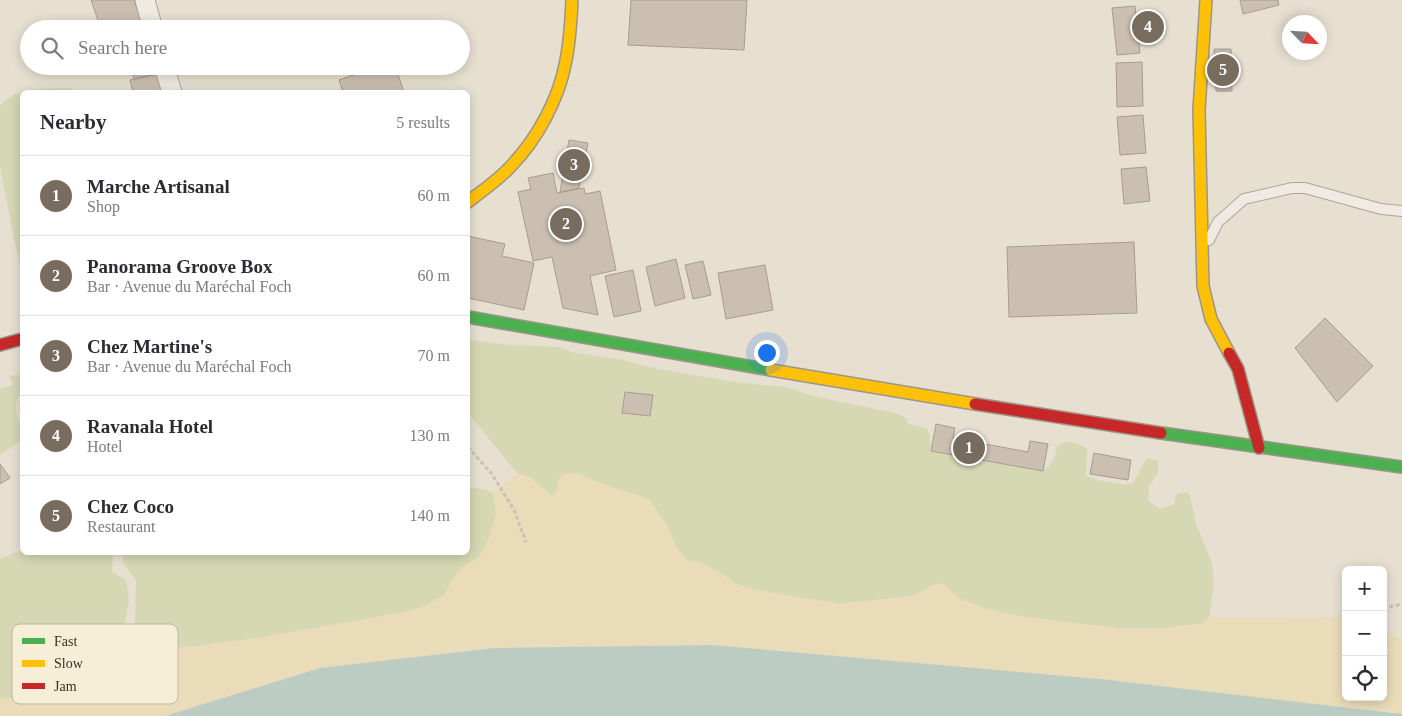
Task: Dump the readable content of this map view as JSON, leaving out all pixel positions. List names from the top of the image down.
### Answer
{
  "legend": ["Fast", "Slow", "Jam"],
  "north": "bottom right",
  "page": {
    "pins": [
      "4",
      "5",
      "3",
      "2",
      "1"
    ],
    "search": "Search here",
    "heading": ["Nearby", "5 results"],
    "list": [
      {
        "mark": "1",
        "name": "Marche Artisanal",
        "note": "Shop",
        "value": "60 m"
      },
      {
        "mark": "2",
        "name": "Panorama Groove Box",
        "note": "Bar · Avenue du Maréchal Foch",
        "value": "60 m"
      },
      {
        "mark": "3",
        "name": "Chez Martine's",
        "note": "Bar · Avenue du Maréchal Foch",
        "value": "70 m"
      },
      {
        "mark": "4",
        "name": "Ravanala Hotel",
        "note": "Hotel",
        "value": "130 m"
      },
      {
        "mark": "5",
        "name": "Chez Coco",
        "note": "Restaurant",
        "value": "140 m"
      }
    ],
    "map_buttons": ["+", "−"]
  }
}
